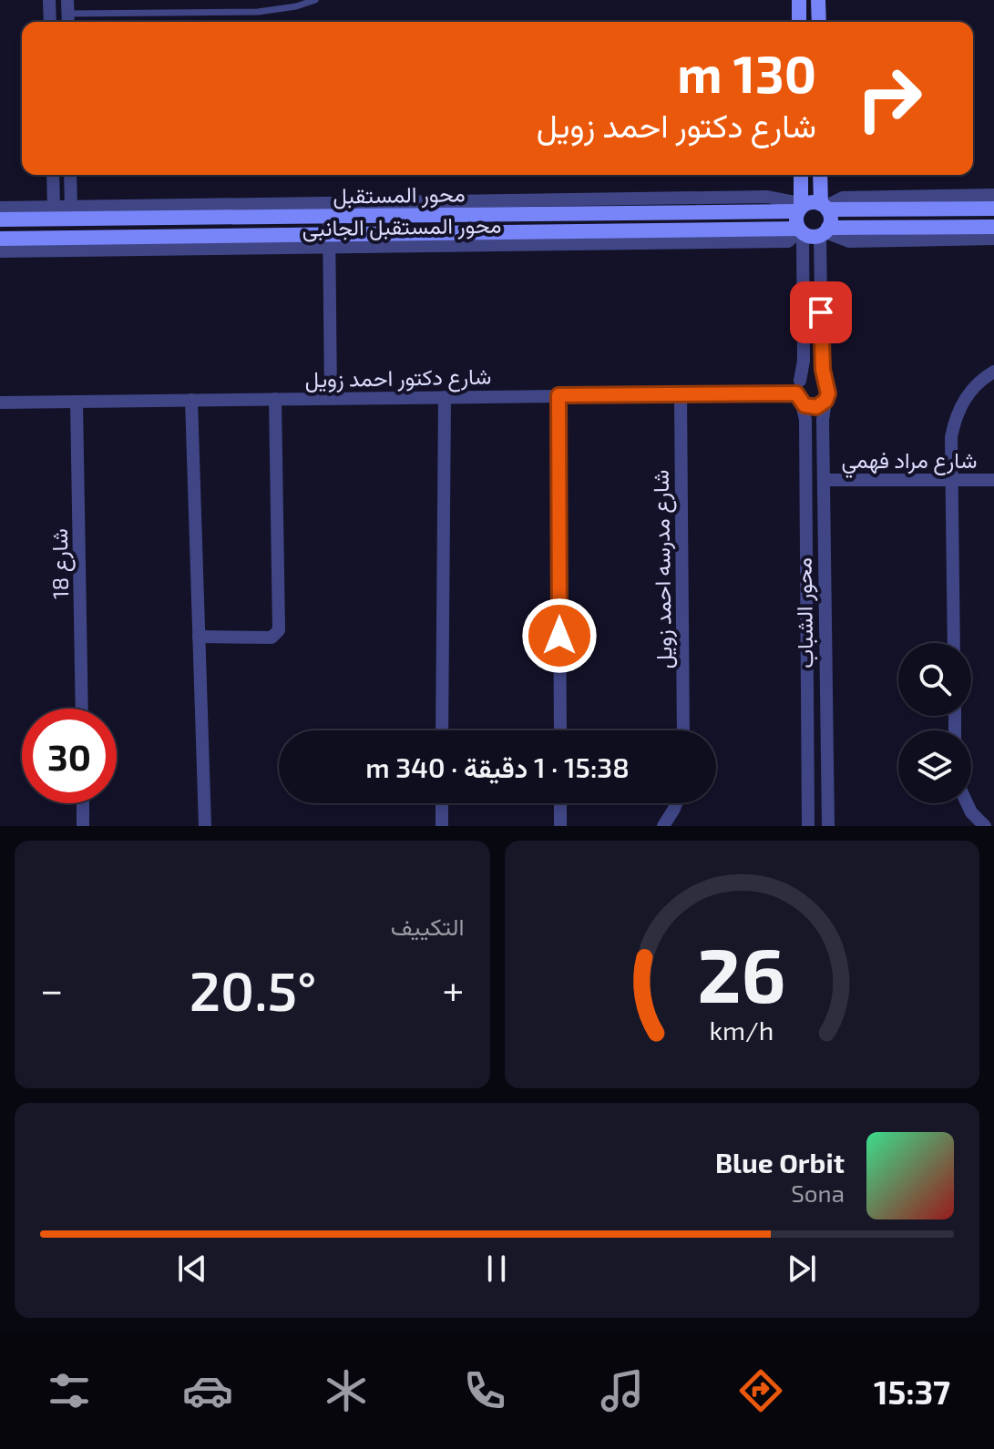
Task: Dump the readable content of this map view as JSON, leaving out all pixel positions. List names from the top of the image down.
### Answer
{
  "streets": {
    "street": [
      "محور المستقبل",
      "محور المستقبل الجانبى",
      "شارع دكتور احمد زويل",
      "شارع مراد فهمي",
      "شارع 18",
      "شارع مدرسه احمد زويل",
      "محور الشباب"
    ]
  },
  "crossings": [
    ["محور المستقبل", "محور المستقبل الجانبى"],
    ["محور المستقبل", "محور الشباب"],
    ["محور المستقبل الجانبى", "محور الشباب"],
    ["شارع دكتور احمد زويل", "شارع 18"],
    ["شارع دكتور احمد زويل", "شارع مدرسه احمد زويل"],
    ["شارع دكتور احمد زويل", "محور الشباب"],
    ["شارع مراد فهمي", "محور الشباب"]
  ],
  "page": {
    "turn": ["130 m", "شارع دكتور احمد زويل"],
    "limit": "30",
    "trip": "15:38 · 1 دقيقة · 340 m",
    "tile": "التكييف",
    "heat": ["−", "20.5°", "+"],
    "song": ["Blue Orbit", "Sona"],
    "tabs": "15:37",
    "gauge": ["26", "km/h"]
  }
}
